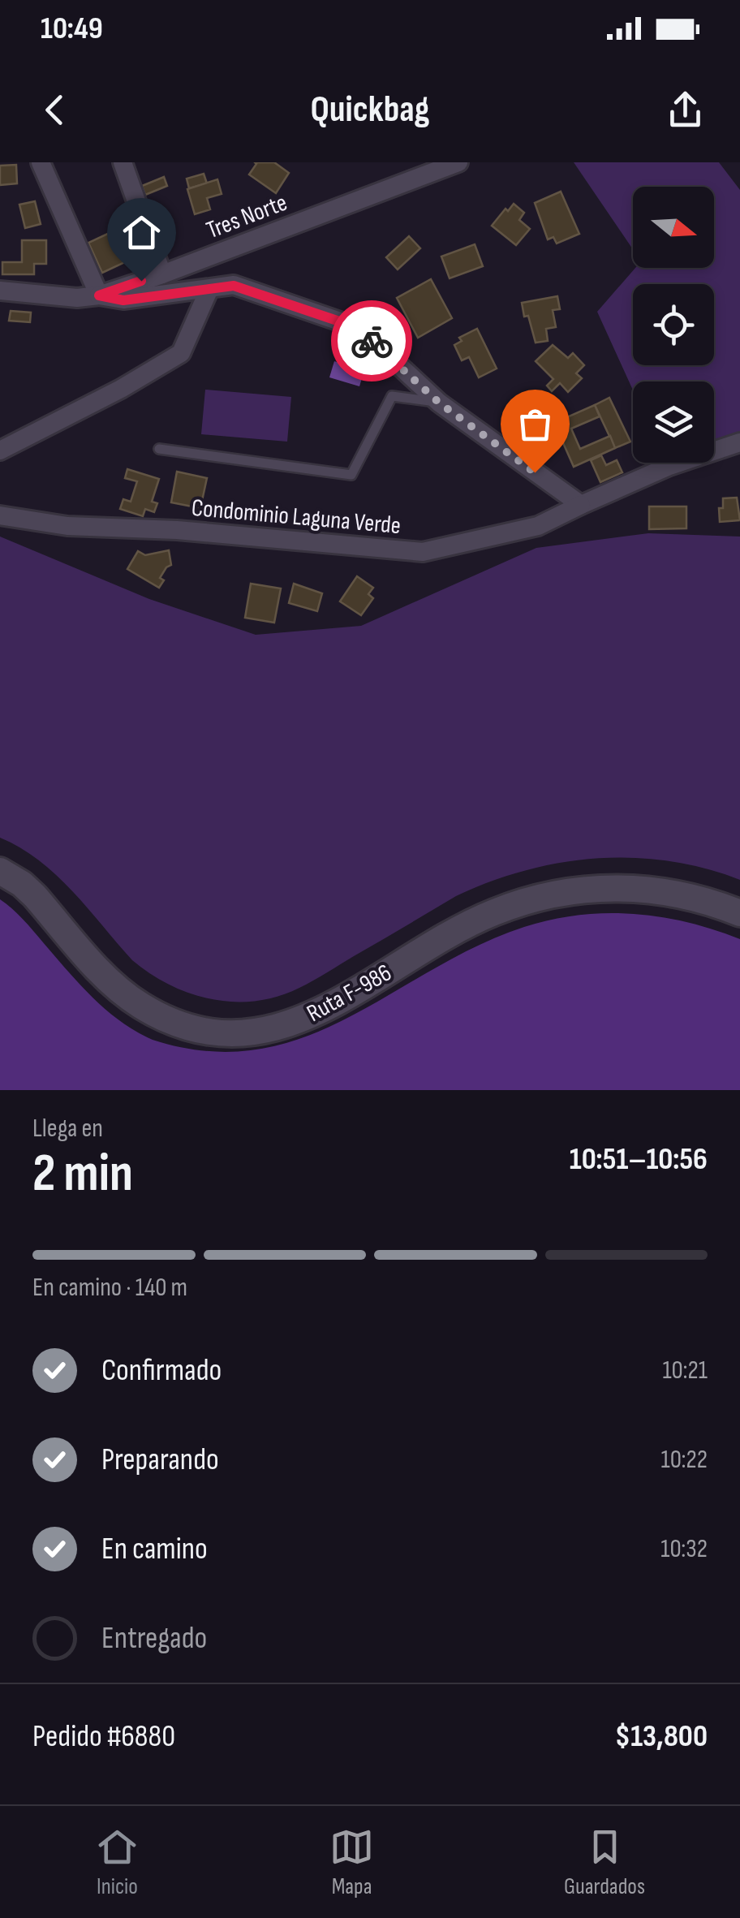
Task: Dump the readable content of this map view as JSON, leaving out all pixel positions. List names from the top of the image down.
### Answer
{
  "streets": {
    "main road": ["Ruta F-986"],
    "street": ["Tres Norte", "Condominio Laguna Verde"]
  },
  "north": "right",
  "page": {
    "status": "10:49",
    "header": "Quickbag",
    "heading": ["2 min", "Llega en", "10:51–10:56"],
    "panel": ["Pedido #6880", "$13,800"],
    "bar": "En camino · 140 m",
    "list": [
      ["Confirmado", "10:21"],
      ["Preparando", "10:22"],
      ["En camino", "10:32"],
      "Entregado"
    ],
    "tabs": ["Inicio", "Mapa", "Guardados"]
  }
}
